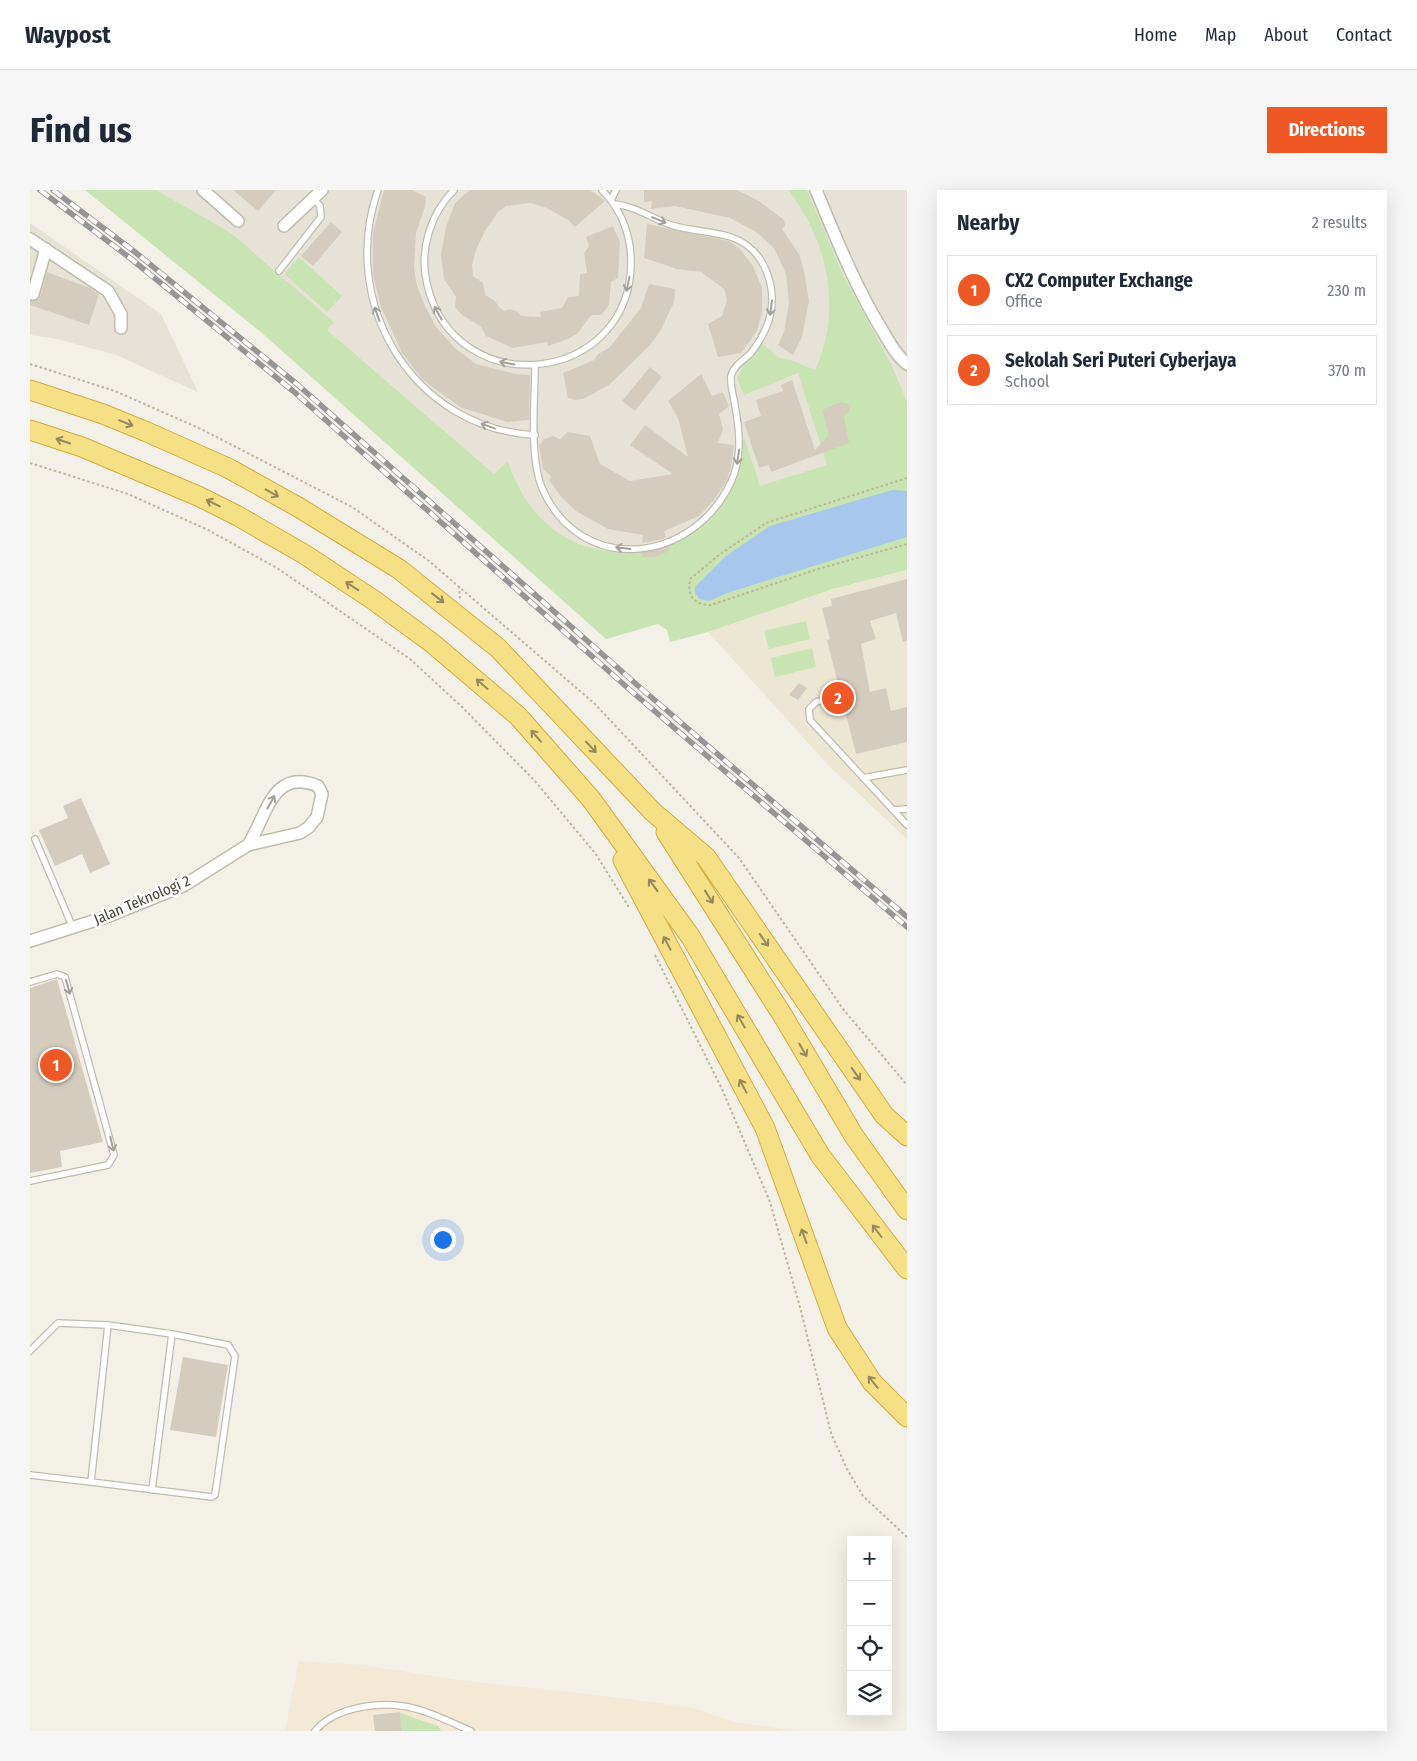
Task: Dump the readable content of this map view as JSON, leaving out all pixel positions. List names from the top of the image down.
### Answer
{
  "streets": {
    "street": ["Jalan Teknologi 2"]
  },
  "page": {
    "header": "Waypost",
    "nav": [
      "Home",
      "Map",
      "About",
      "Contact"
    ],
    "buttons": "Directions",
    "title": "Find us",
    "heading": ["Nearby", "2 results"],
    "list": [
      {
        "mark": "1",
        "name": "CX2 Computer Exchange",
        "note": "Office",
        "value": "230 m"
      },
      {
        "mark": "2",
        "name": "Sekolah Seri Puteri Cyberjaya",
        "note": "School",
        "value": "370 m"
      }
    ],
    "pins": ["2", "1"],
    "map_buttons": ["+", "−"]
  }
}
